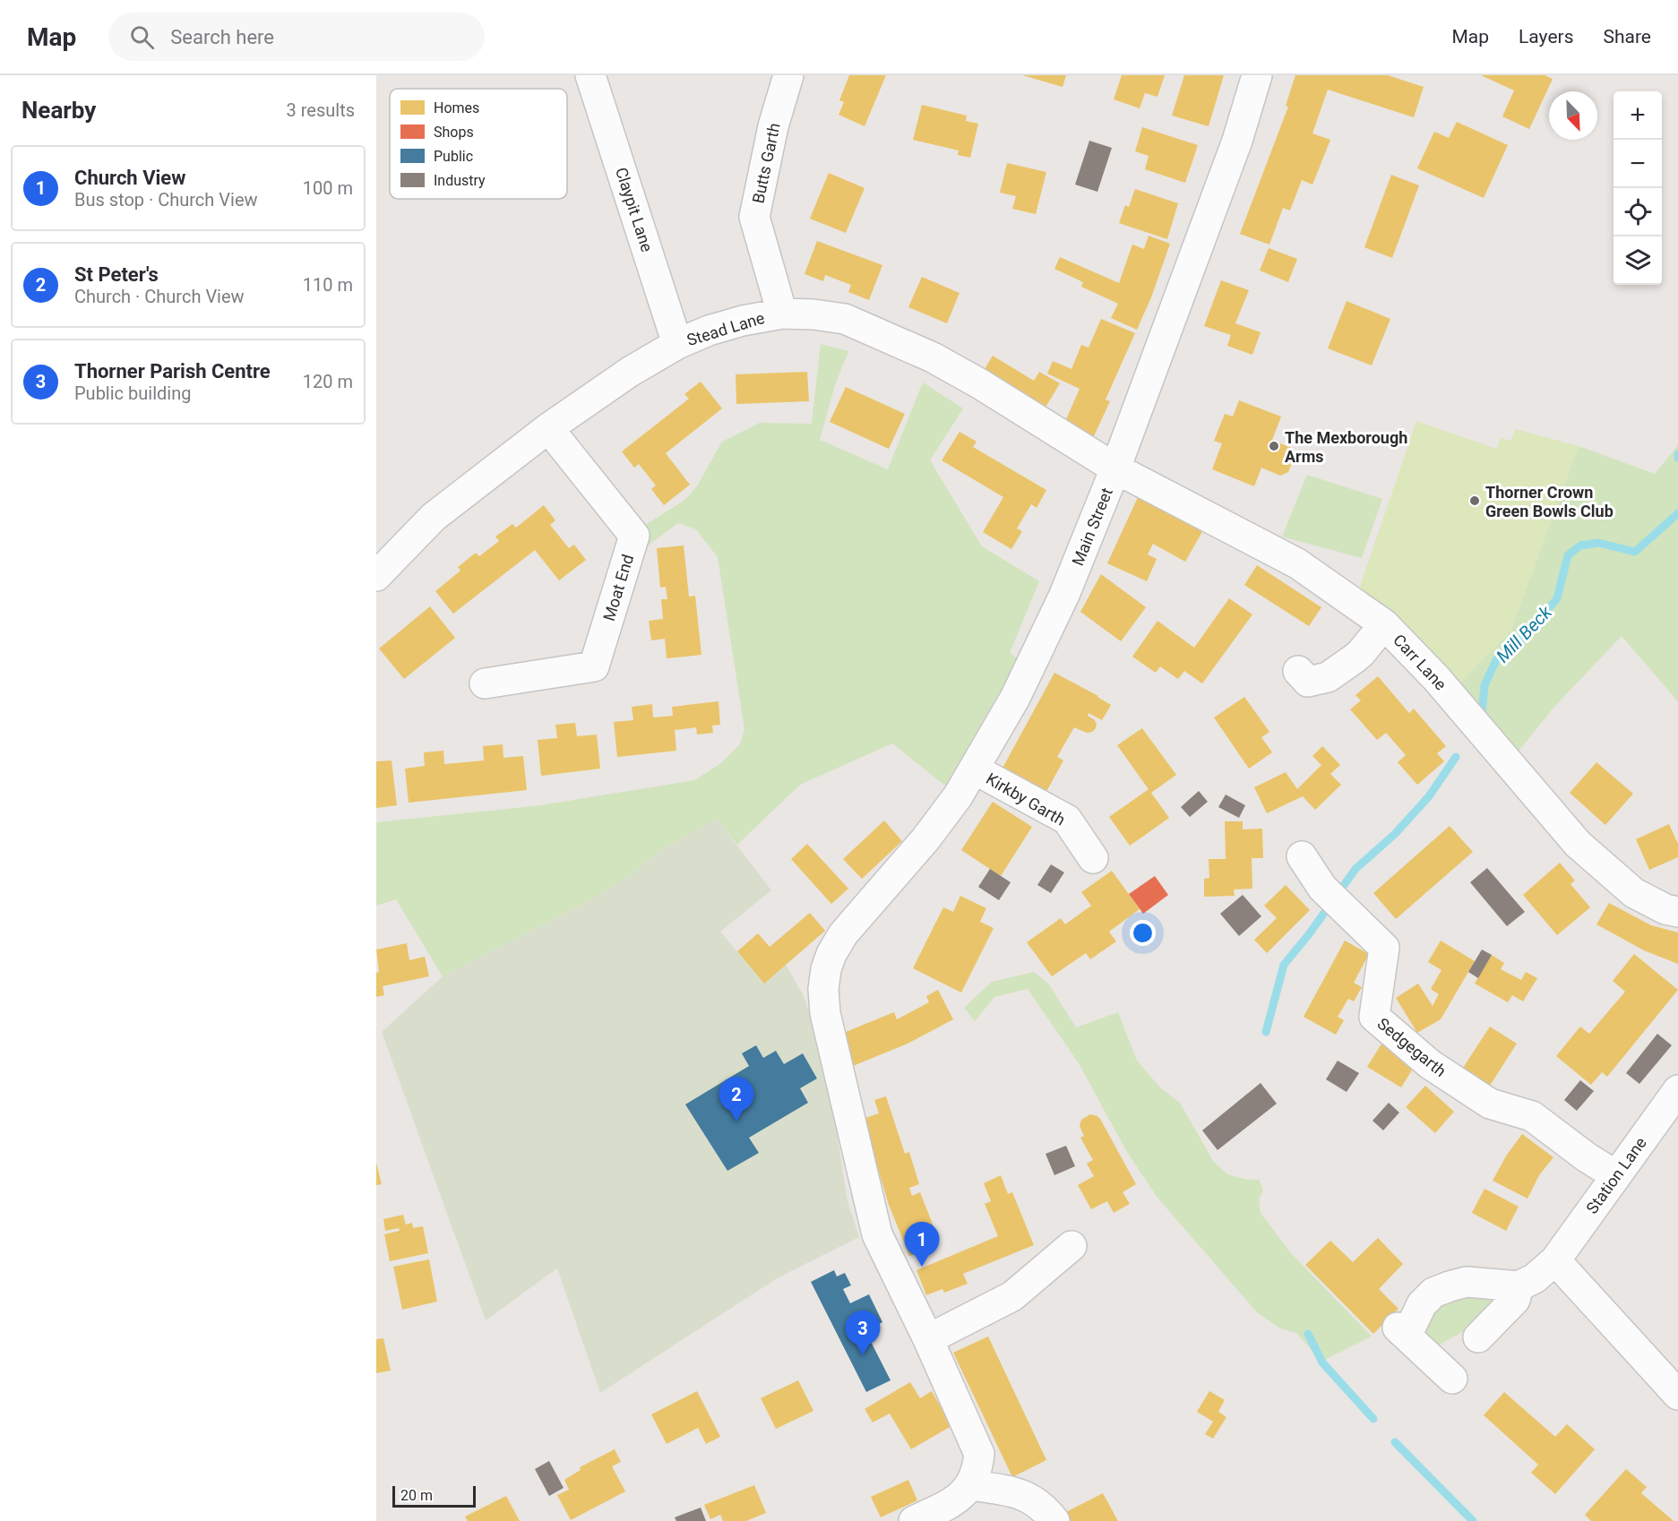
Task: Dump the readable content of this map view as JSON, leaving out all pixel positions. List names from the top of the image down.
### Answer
{
  "streets": {
    "street": [
      "Butts Garth",
      "Claypit Lane",
      "Stead Lane",
      "Main Street",
      "Moat End",
      "Carr Lane",
      "Kirkby Garth",
      "Sedgegarth",
      "Station Lane"
    ]
  },
  "crossings": [
    ["Butts Garth", "Stead Lane"],
    ["Claypit Lane", "Stead Lane"],
    ["Stead Lane", "Main Street"],
    ["Stead Lane", "Moat End"],
    ["Stead Lane", "Carr Lane"],
    ["Main Street", "Carr Lane"],
    ["Main Street", "Kirkby Garth"],
    ["Sedgegarth", "Station Lane"]
  ],
  "water": ["Mill Beck"],
  "places": ["The Mexborough Arms", "Thorner Crown Green Bowls Club"],
  "legend": [
    "Homes",
    "Shops",
    "Public",
    "Industry"
  ],
  "scale_bar": "20 m",
  "north": "bottom right",
  "page": {
    "header": "Map",
    "search": "Search here",
    "nav": ["Map", "Layers", "Share"],
    "heading": ["Nearby", "3 results"],
    "map_buttons": ["+", "−"],
    "list": [
      {
        "mark": "1",
        "name": "Church View",
        "note": "Bus stop · Church View",
        "value": "100 m"
      },
      {
        "mark": "2",
        "name": "St Peter's",
        "note": "Church · Church View",
        "value": "110 m"
      },
      {
        "mark": "3",
        "name": "Thorner Parish Centre",
        "note": "Public building",
        "value": "120 m"
      }
    ],
    "pins": ["2", "1", "3"],
    "scale": "20 m"
  }
}
